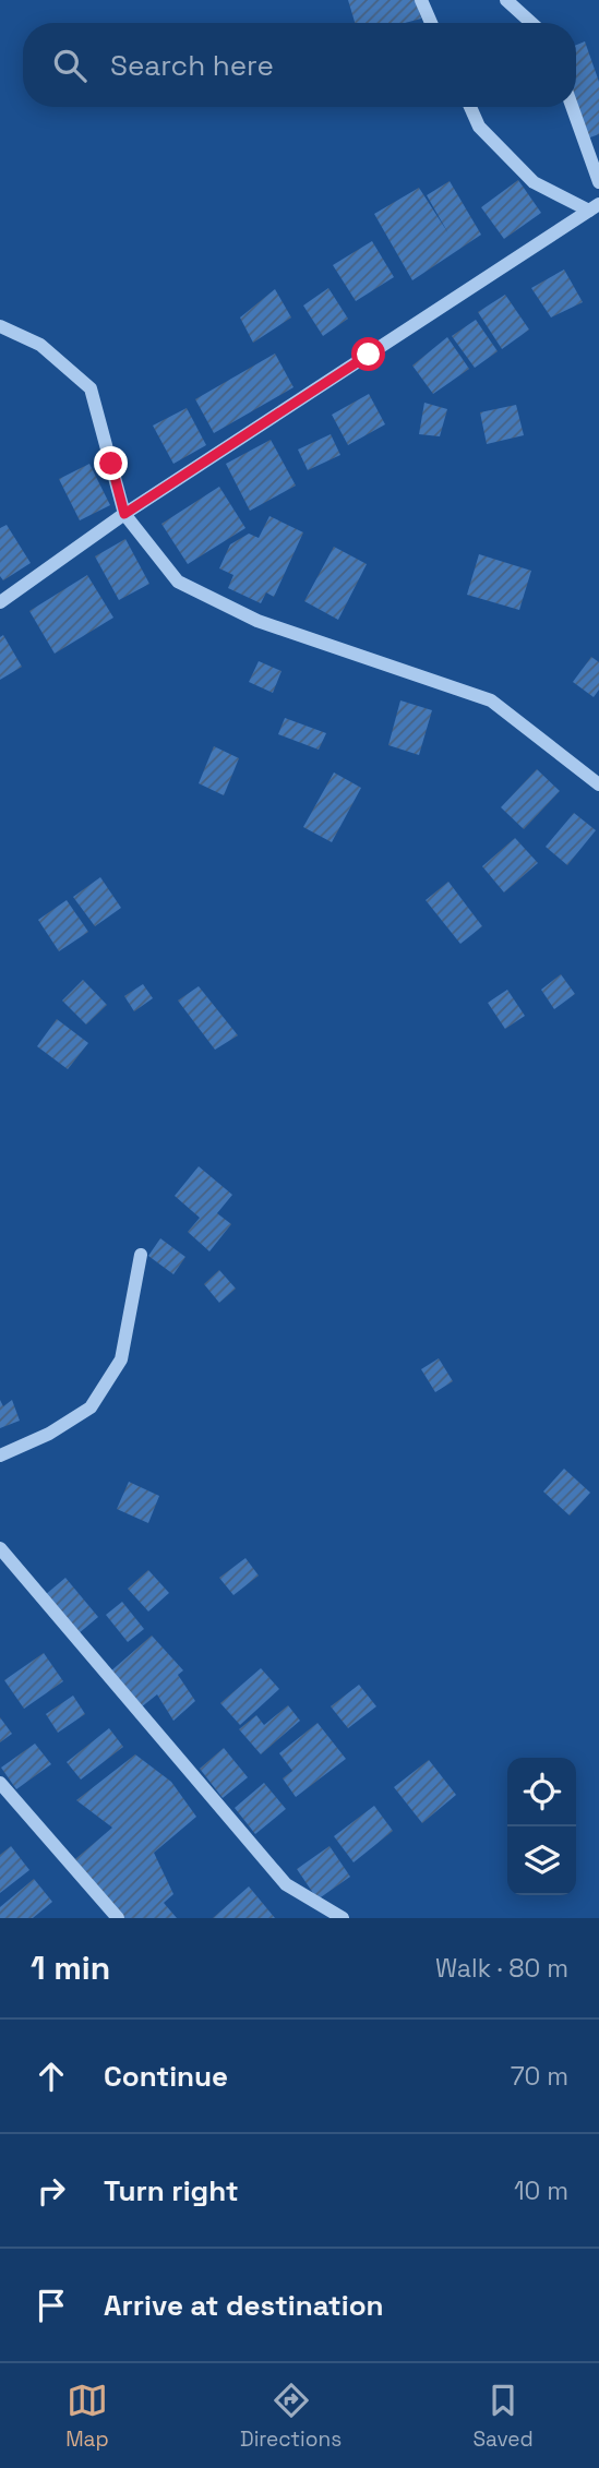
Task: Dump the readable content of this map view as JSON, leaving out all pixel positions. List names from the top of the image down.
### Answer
{
  "page": {
    "search": "Search here",
    "heading": ["1 min", "Walk · 80 m"],
    "list": [
      ["Continue", "70 m"],
      ["Turn right", "10 m"],
      "Arrive at destination"
    ],
    "nav": ["Map", "Directions", "Saved"]
  }
}
